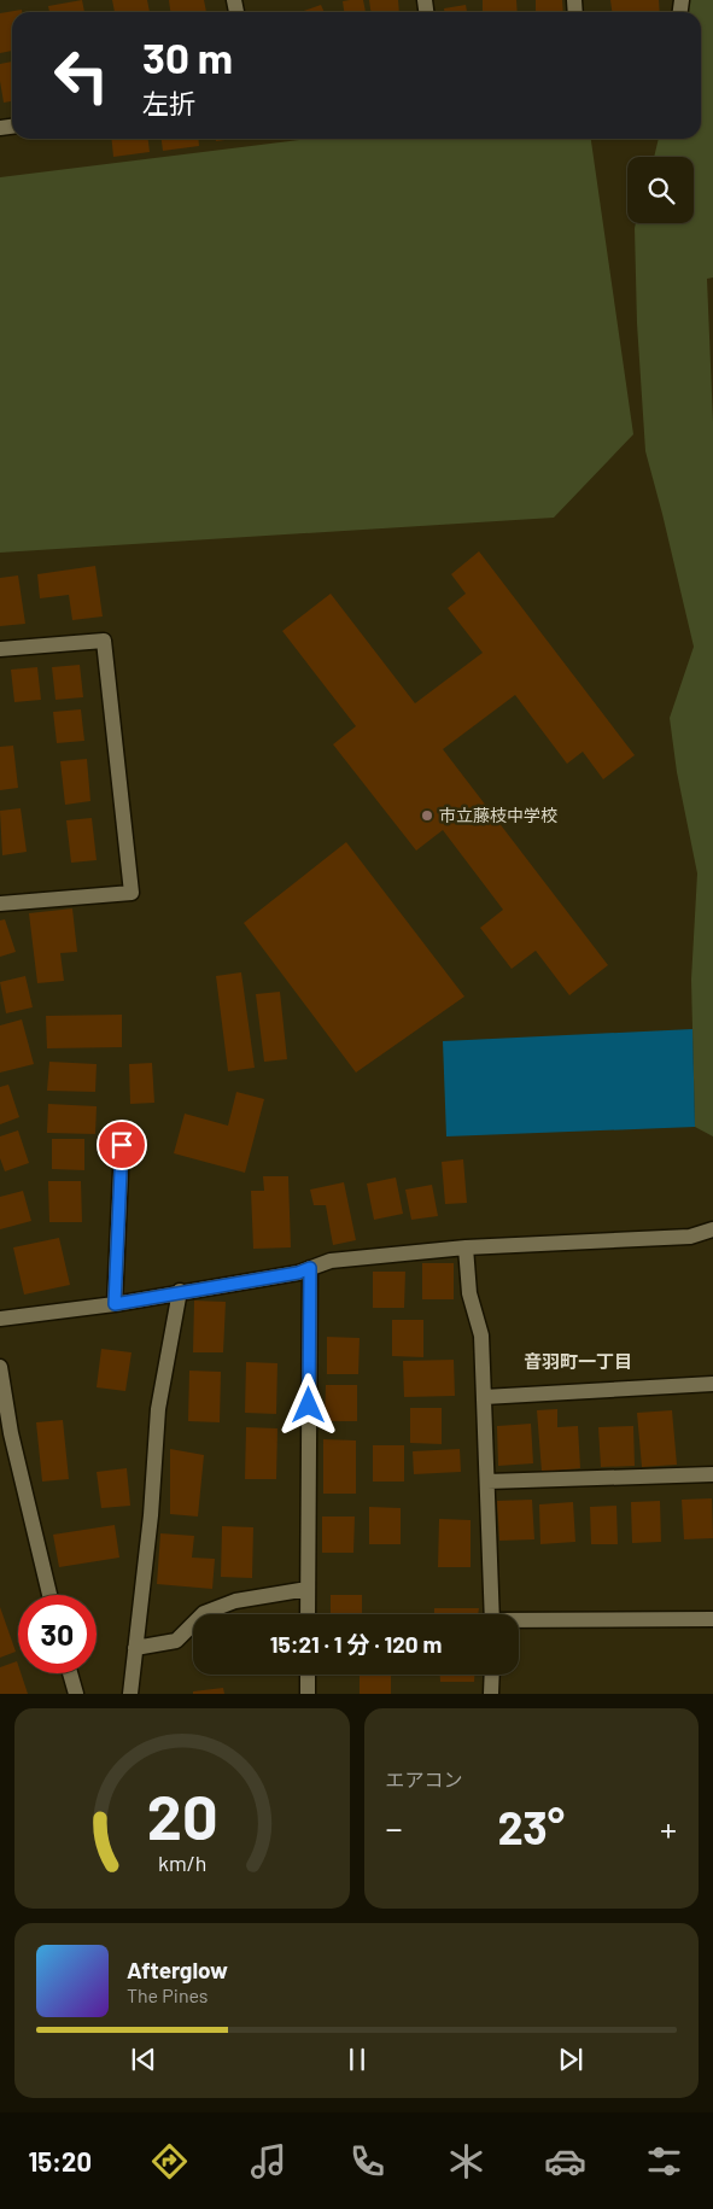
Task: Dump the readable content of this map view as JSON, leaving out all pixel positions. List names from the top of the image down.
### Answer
{
  "districts": ["音羽町一丁目"],
  "places": ["市立藤枝中学校"],
  "page": {
    "turn": ["30 m", "左折"],
    "limit": "30",
    "trip": "15:21 · 1 分 · 120 m",
    "tile": "エアコン",
    "heat": ["−", "23°", "+"],
    "song": ["Afterglow", "The Pines"],
    "tabs": "15:20",
    "gauge": ["20", "km/h"]
  }
}
